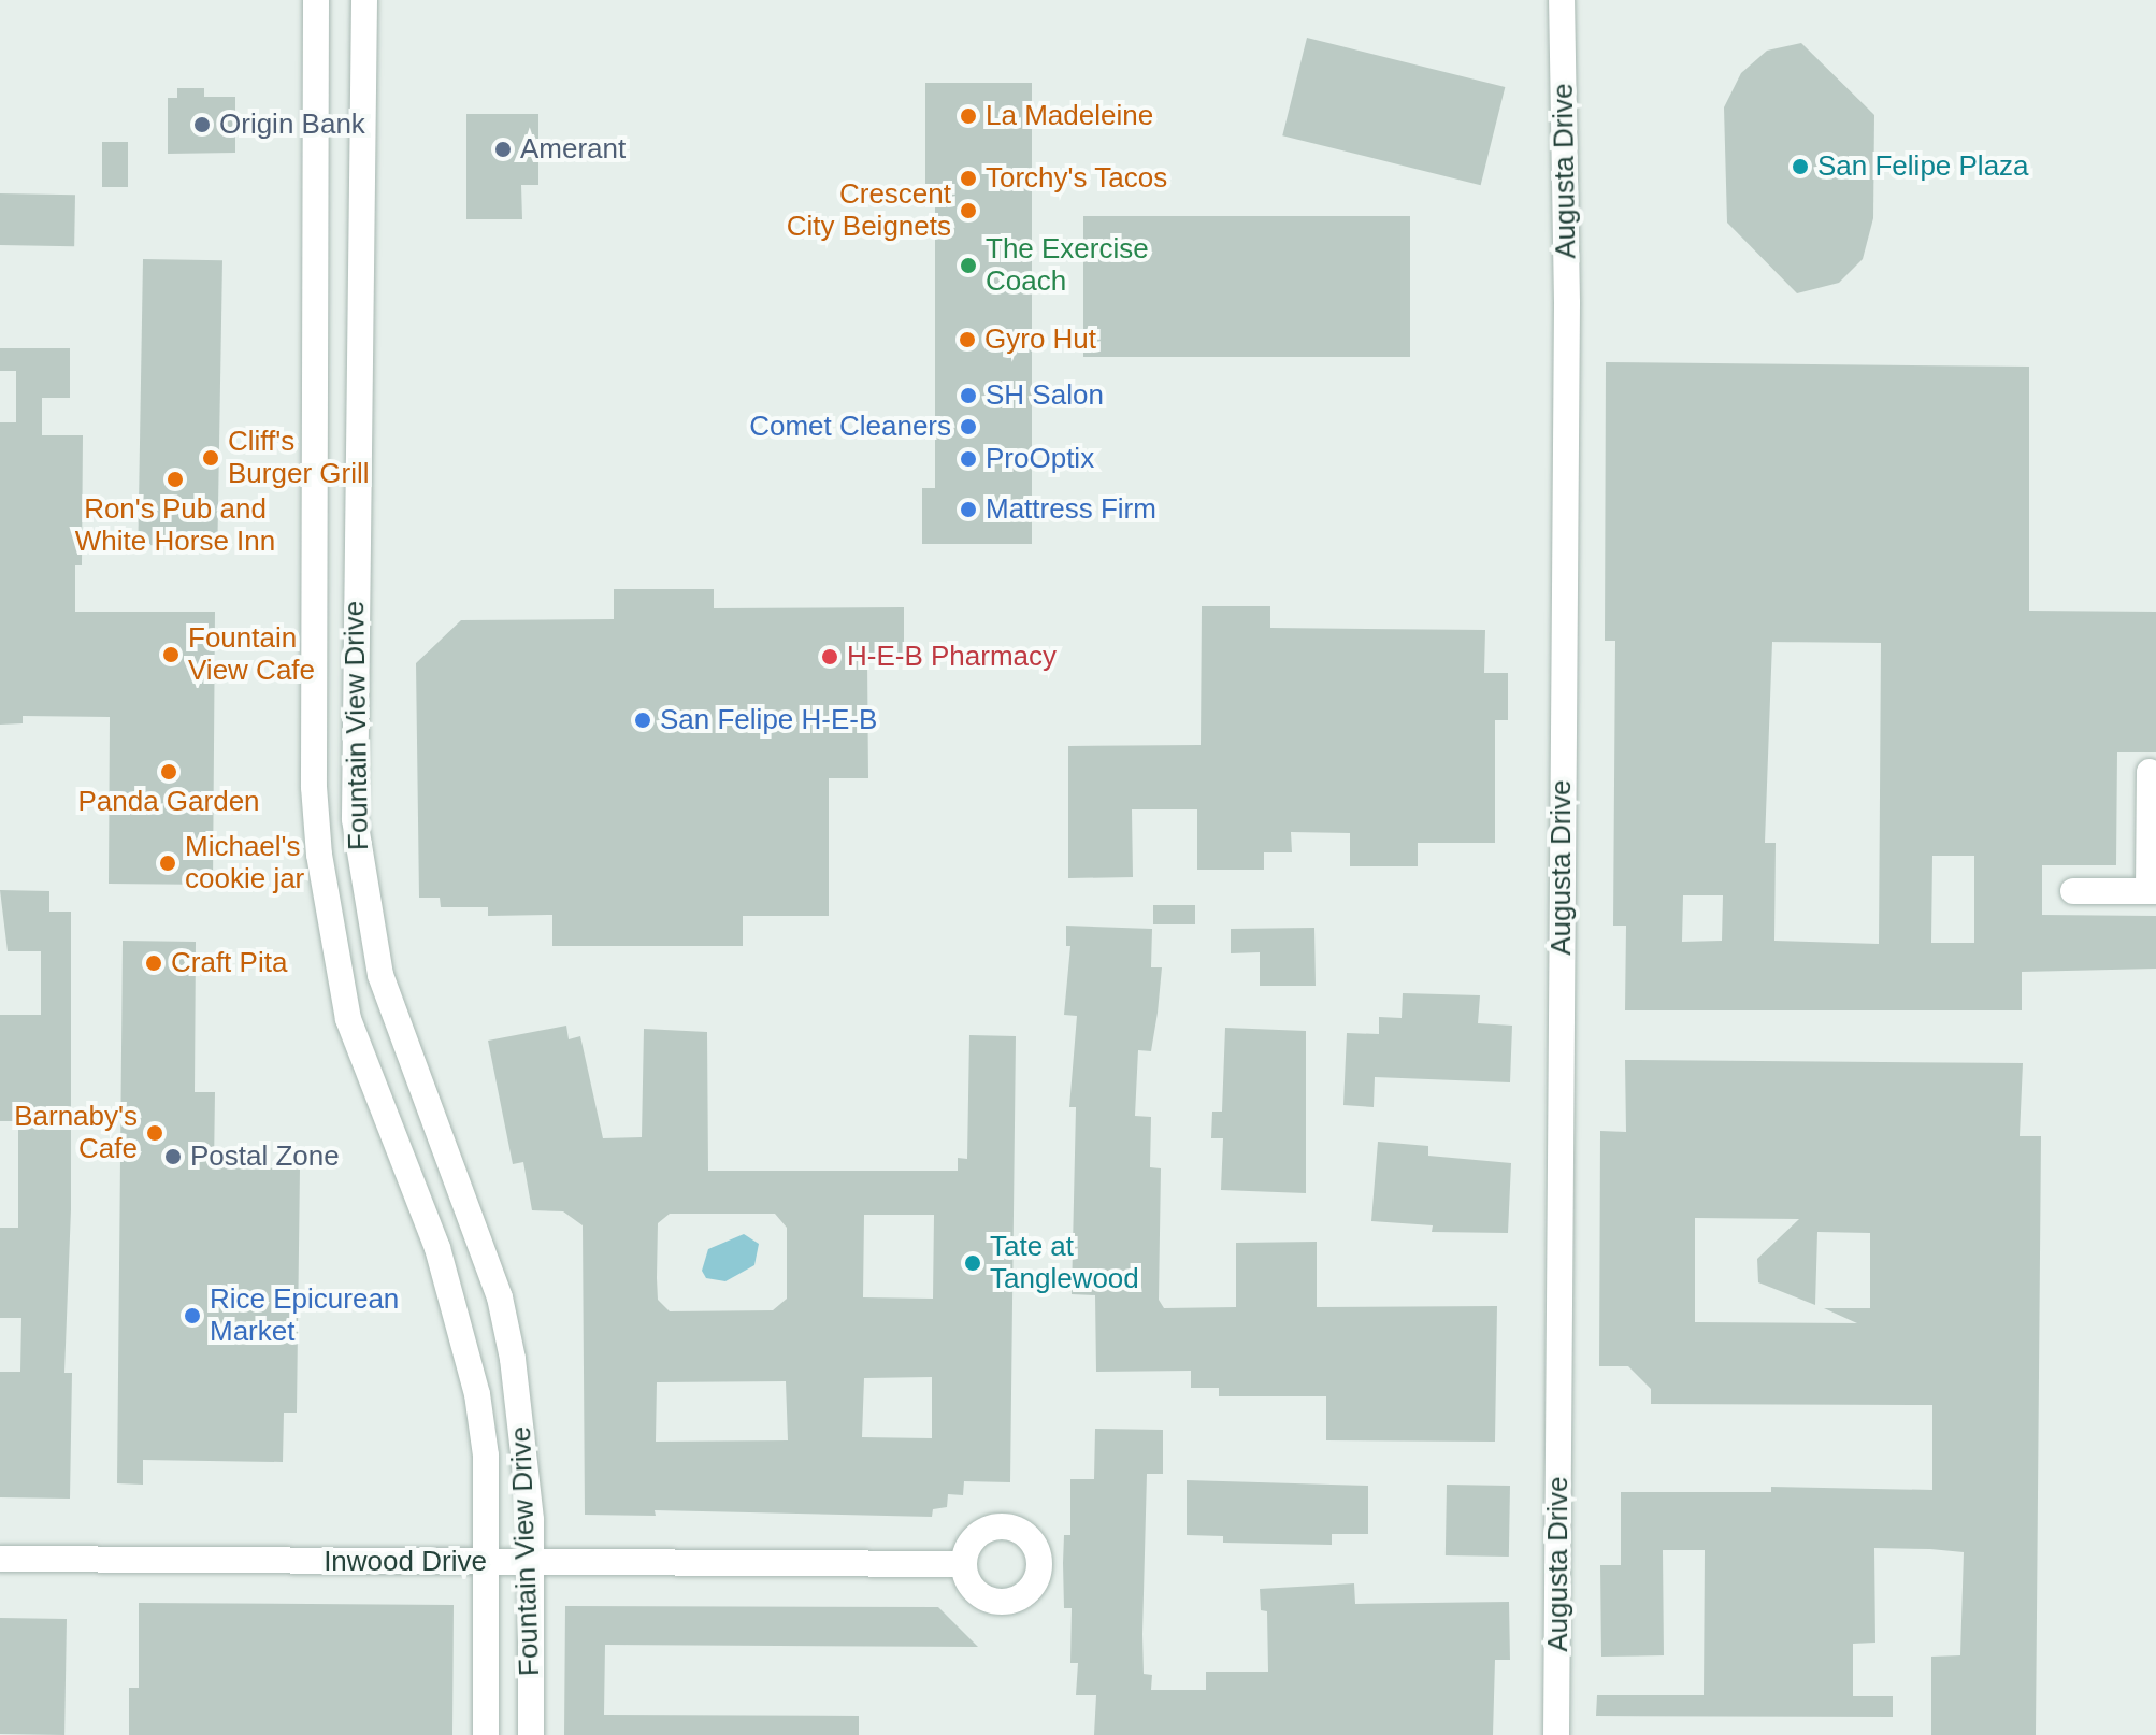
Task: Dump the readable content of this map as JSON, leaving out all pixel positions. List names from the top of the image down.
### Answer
{
  "streets": {
    "main road": ["Augusta Drive", "Fountain View Drive", "Inwood Drive"]
  },
  "crossings": [
    ["Fountain View Drive", "Inwood Drive"]
  ],
  "places": [
    "La Madeleine",
    "Origin Bank",
    "Amerant",
    "San Felipe Plaza",
    "Torchy's Tacos",
    "Crescent City Beignets",
    "The Exercise Coach",
    "Gyro Hut",
    "SH Salon",
    "Comet Cleaners",
    "Cliff's Burger Grill",
    "ProOptix",
    "Ron's Pub and White Horse Inn",
    "Mattress Firm",
    "Fountain View Cafe",
    "H-E-B Pharmacy",
    "San Felipe H-E-B",
    "Panda Garden",
    "Michael's cookie jar",
    "Craft Pita",
    "Barnaby's Cafe",
    "Postal Zone",
    "Tate at Tanglewood",
    "Rice Epicurean Market"
  ]
}
